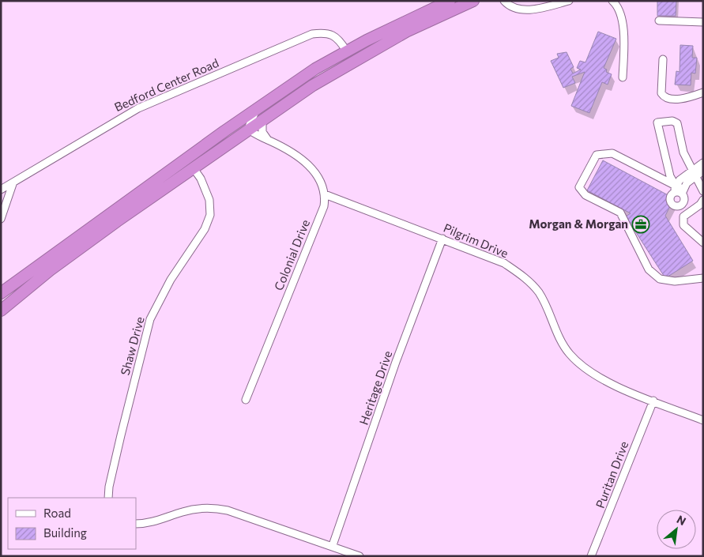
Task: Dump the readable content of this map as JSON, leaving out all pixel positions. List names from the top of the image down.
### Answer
{
  "streets": {
    "street": [
      "Bedford Center Road",
      "Pilgrim Drive",
      "Colonial Drive",
      "Shaw Drive",
      "Heritage Drive",
      "Puritan Drive"
    ]
  },
  "crossings": [
    ["Pilgrim Drive", "Colonial Drive"],
    ["Pilgrim Drive", "Heritage Drive"],
    ["Pilgrim Drive", "Puritan Drive"]
  ],
  "places": {
    "office": ["Morgan & Morgan"]
  },
  "legend": ["Road", "Building"],
  "north": "top right"
}
